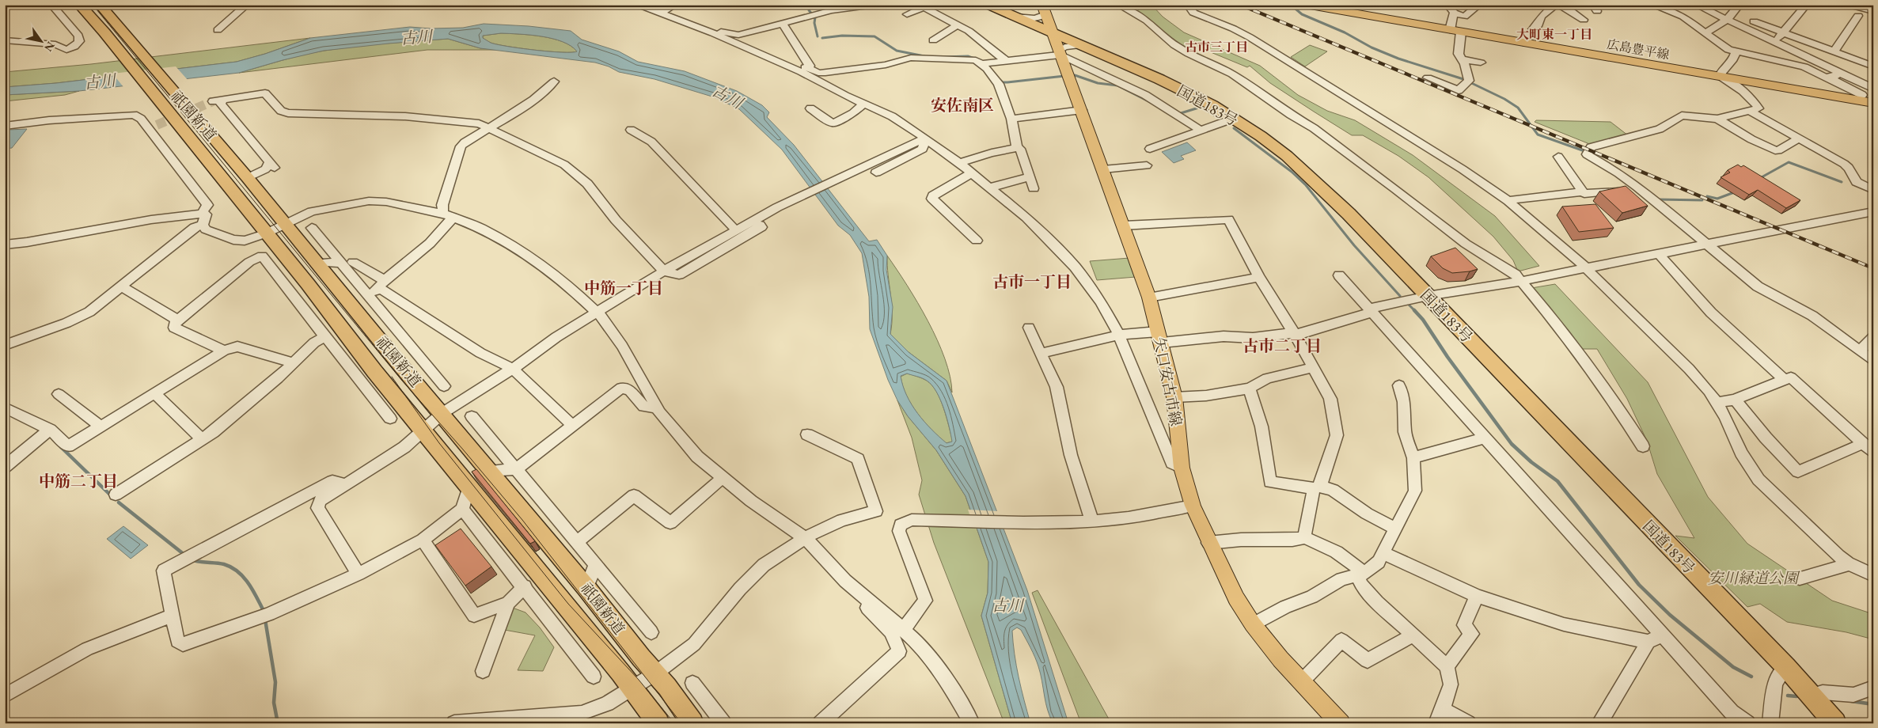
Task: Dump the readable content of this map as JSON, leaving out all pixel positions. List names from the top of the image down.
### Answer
{
  "streets": {
    "highway": ["国道183号", "祇園新道"],
    "main road": ["広島豊平線", "矢口安古市線"]
  },
  "crossings": [
    ["国道183号", "矢口安古市線"]
  ],
  "districts": [
    "大町東一丁目",
    "古市三丁目",
    "安佐南区",
    "古市一丁目",
    "中筋一丁目",
    "古市二丁目",
    "中筋二丁目"
  ],
  "water": ["古川"],
  "parks": ["安川緑道公園"],
  "north": "bottom right"
}
